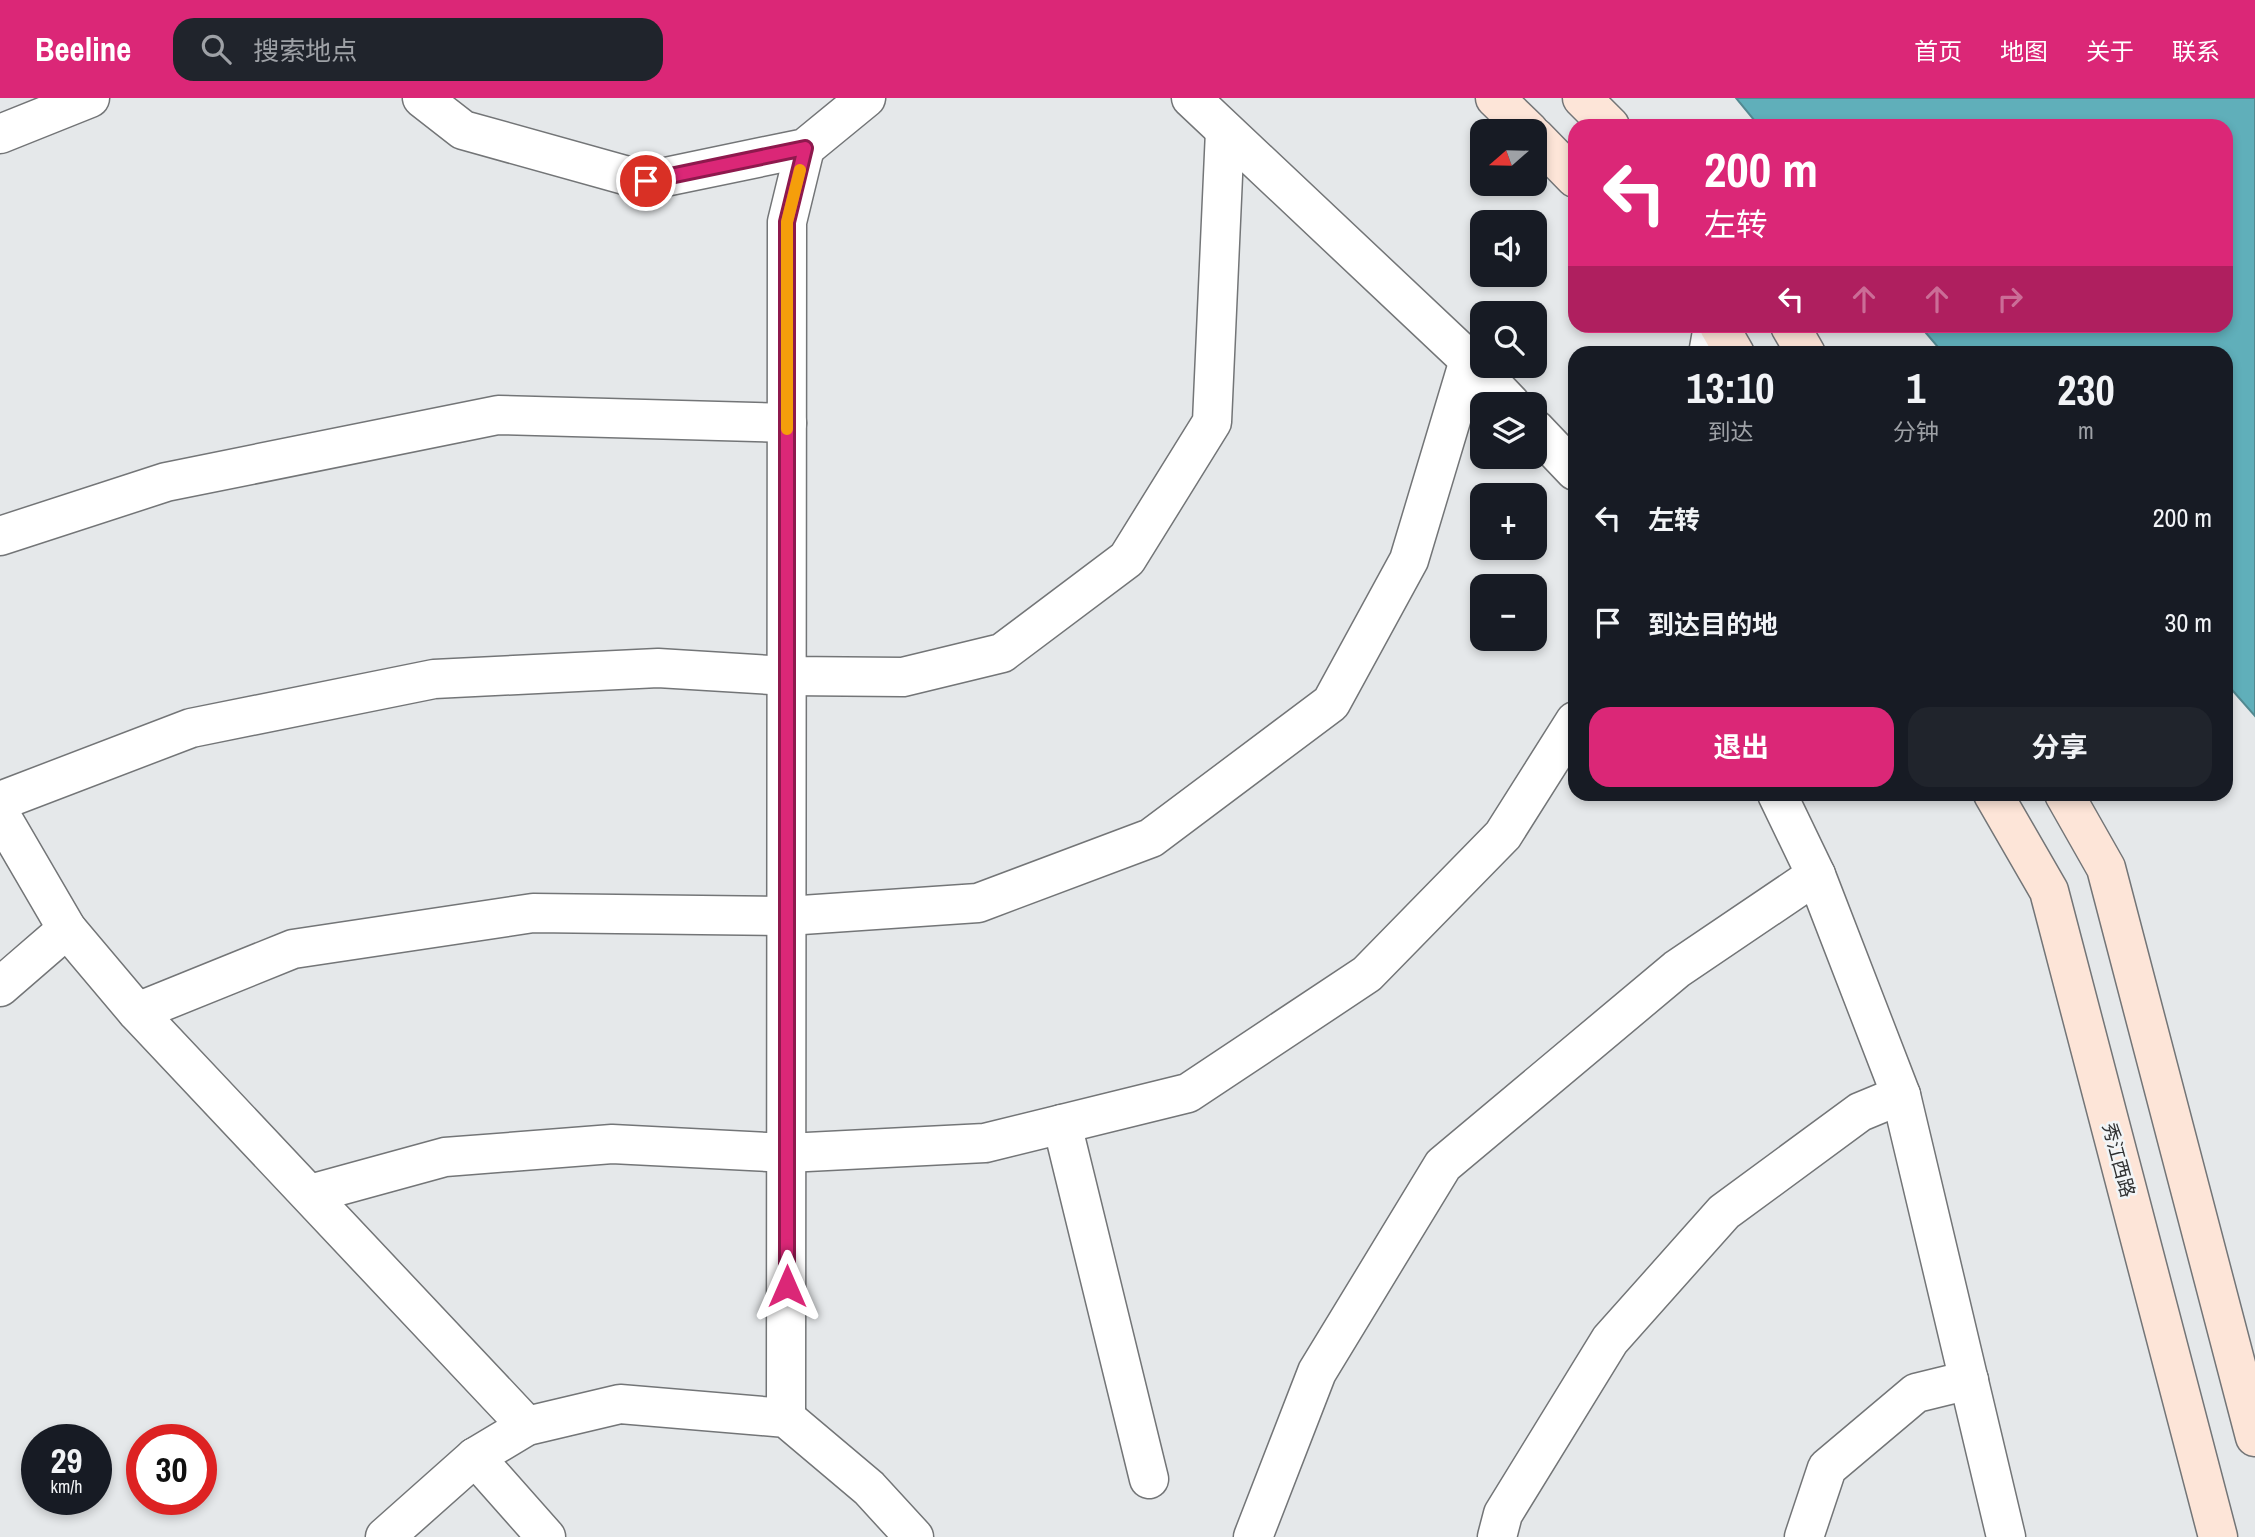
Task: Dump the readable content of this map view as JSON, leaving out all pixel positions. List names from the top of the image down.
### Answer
{
  "streets": {
    "main road": ["秀江西路"]
  },
  "north": "left",
  "page": {
    "header": "Beeline",
    "search": "搜索地点",
    "nav": [
      "首页",
      "地图",
      "关于",
      "联系"
    ],
    "map_buttons": ["+", "−"],
    "turn": ["200 m", "左转"],
    "eta": [
      "13:10",
      "到达",
      "1",
      "分钟",
      "230",
      "m"
    ],
    "list": [
      {
        "name": "左转",
        "value": "200 m"
      },
      {
        "name": "到达目的地",
        "value": "30 m"
      }
    ],
    "buttons": ["退出", "分享"],
    "speed": "29 km/h",
    "limit": "30"
  }
}
